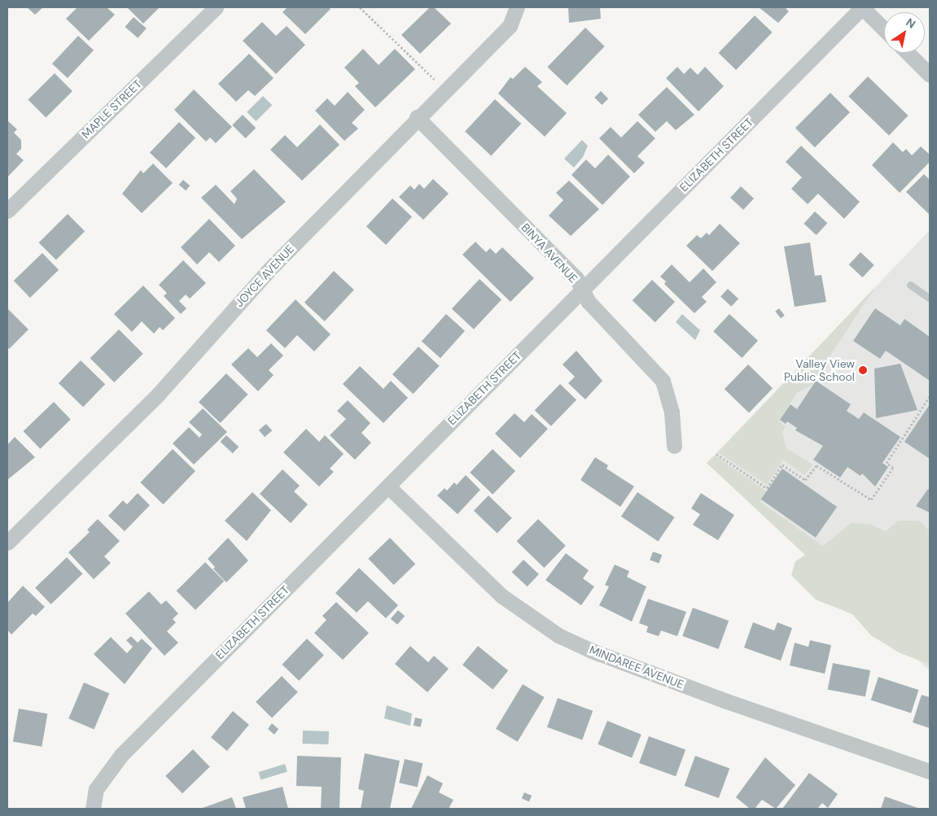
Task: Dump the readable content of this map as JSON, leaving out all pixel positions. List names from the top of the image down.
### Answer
{
  "streets": {
    "street": [
      "MAPLE STREET",
      "ELIZABETH STREET",
      "BINYA AVENUE",
      "JOYCE AVENUE",
      "MINDAREE AVENUE"
    ]
  },
  "crossings": [
    ["ELIZABETH STREET", "BINYA AVENUE"],
    ["ELIZABETH STREET", "MINDAREE AVENUE"],
    ["BINYA AVENUE", "JOYCE AVENUE"]
  ],
  "places": ["Valley View Public School"],
  "north": "top right"
}
